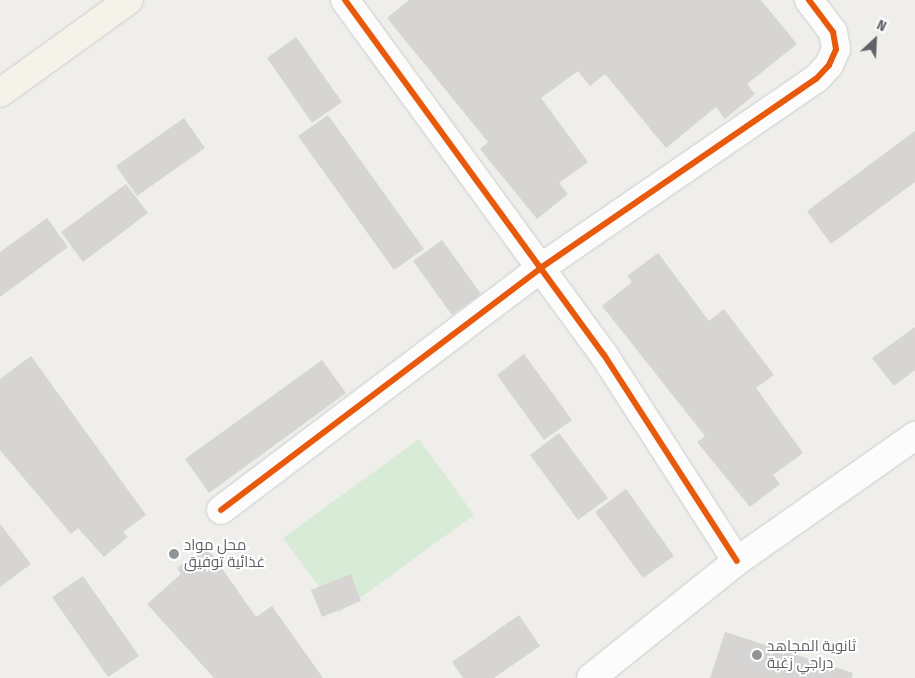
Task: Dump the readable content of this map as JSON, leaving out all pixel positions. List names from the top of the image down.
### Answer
{
  "places": ["محل مواد غذائية توفيق", "ثانوية المجاهد دراجي زغبة"],
  "north": "top right"
}
